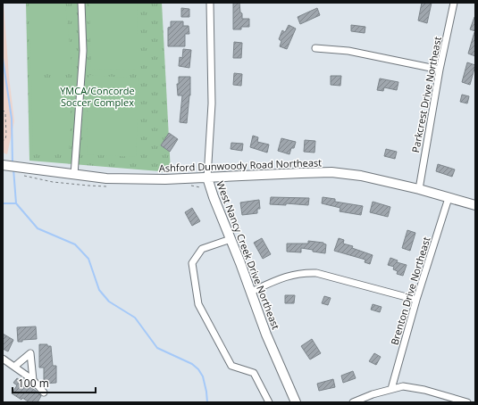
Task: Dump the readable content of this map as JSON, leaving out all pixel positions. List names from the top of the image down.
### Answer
{
  "streets": {
    "main road": ["Ashford Dunwoody Road Northeast", "West Nancy Creek Drive Northeast"],
    "street": ["Parkcrest Drive Northeast", "Brenton Drive Northeast"]
  },
  "crossings": [
    ["Parkcrest Drive Northeast", "Ashford Dunwoody Road Northeast"],
    ["Ashford Dunwoody Road Northeast", "West Nancy Creek Drive Northeast"],
    ["Ashford Dunwoody Road Northeast", "Brenton Drive Northeast"]
  ],
  "parks": ["YMCA/Concorde Soccer Complex"],
  "scale_bar": "100 m"
}
